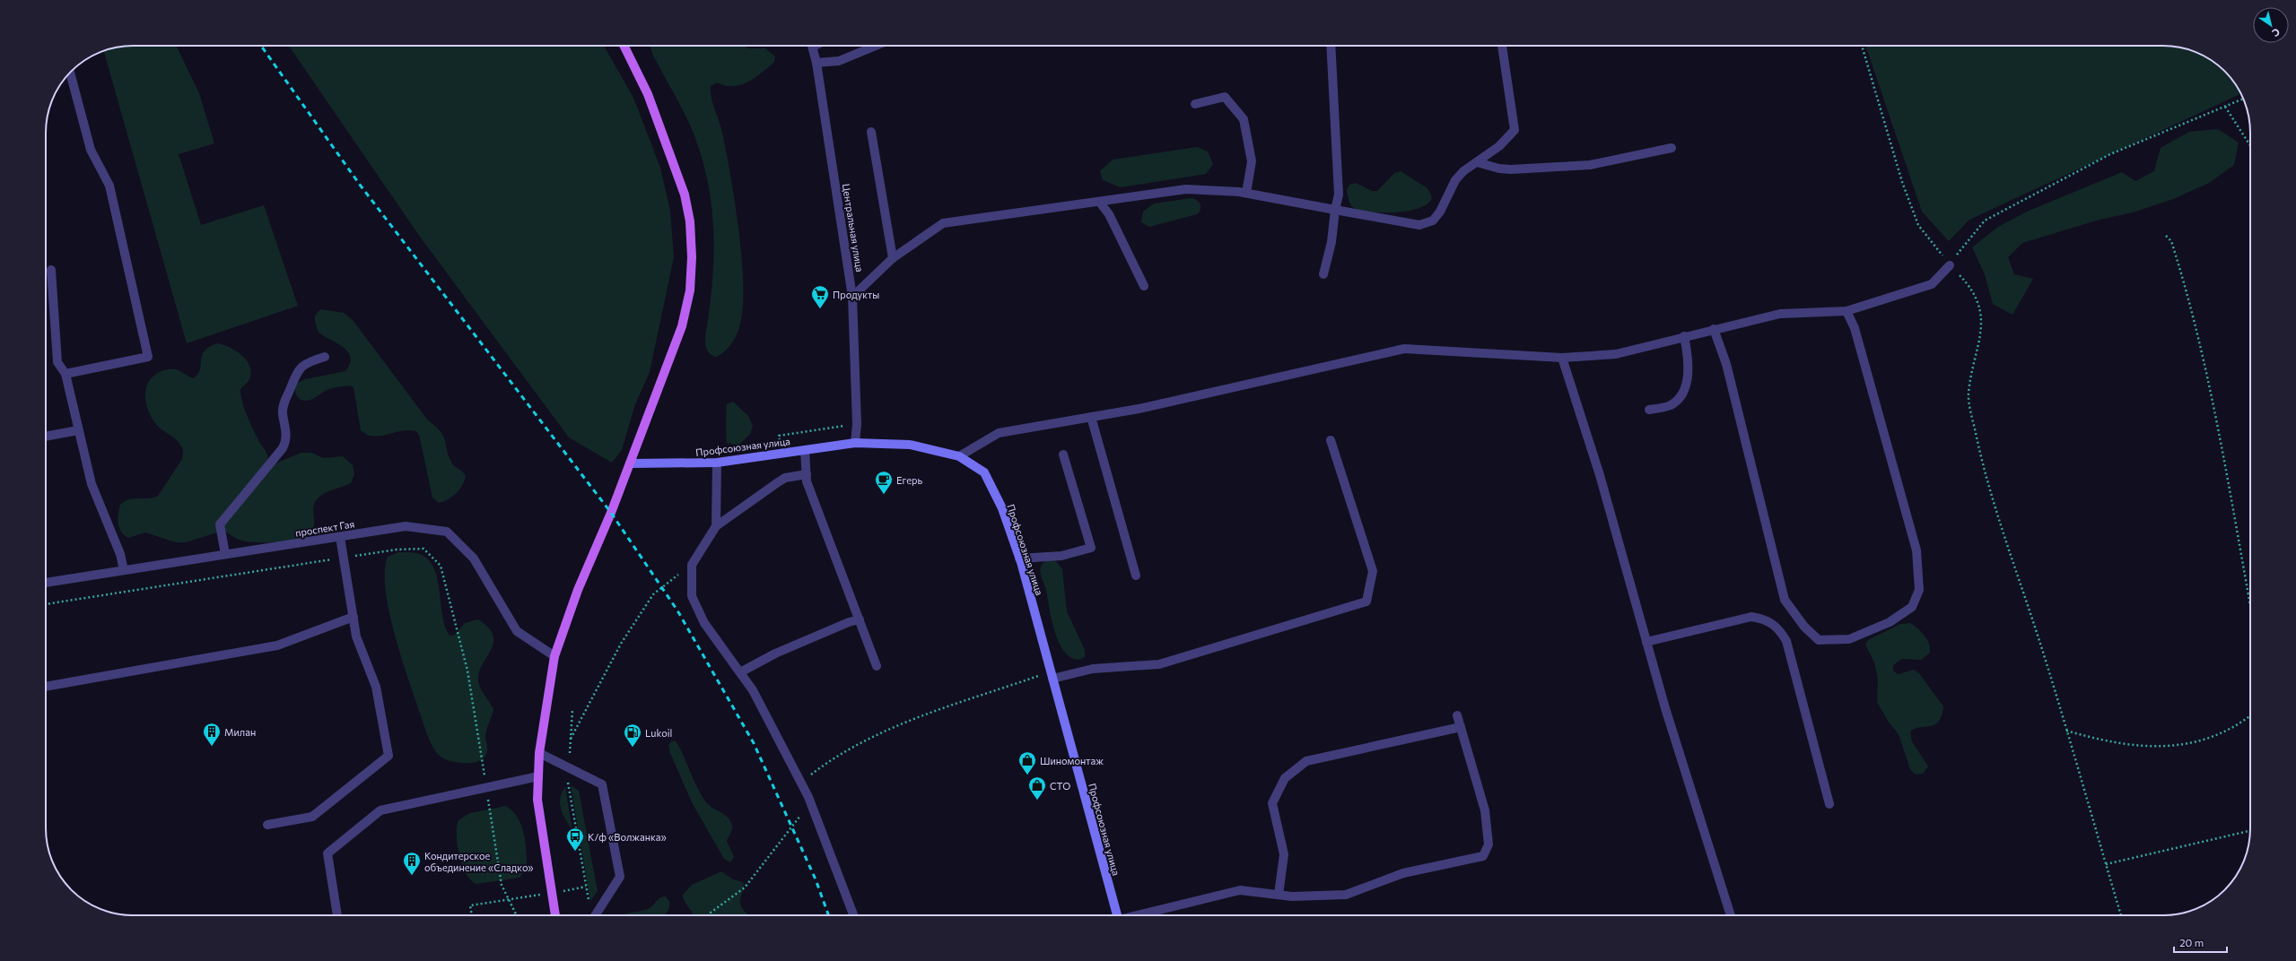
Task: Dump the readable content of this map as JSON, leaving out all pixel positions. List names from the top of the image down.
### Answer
{
  "streets": {
    "street": ["Центральная улица", "Профсоюзная улица", "проспект Гая"]
  },
  "crossings": [
    ["Центральная улица", "Профсоюзная улица"]
  ],
  "places": {
    "supermarket": ["Продукты"],
    "cafe": ["Егерь"],
    "building": ["Милан", "Кондитерское объединение «Сладко»"],
    "fuel station": ["Lukoil"],
    "shop": ["Шиномонтаж", "СТО"],
    "bus stop": ["К/ф «Волжанка»"]
  },
  "scale_bar": "20 m",
  "north": "bottom right"
}
